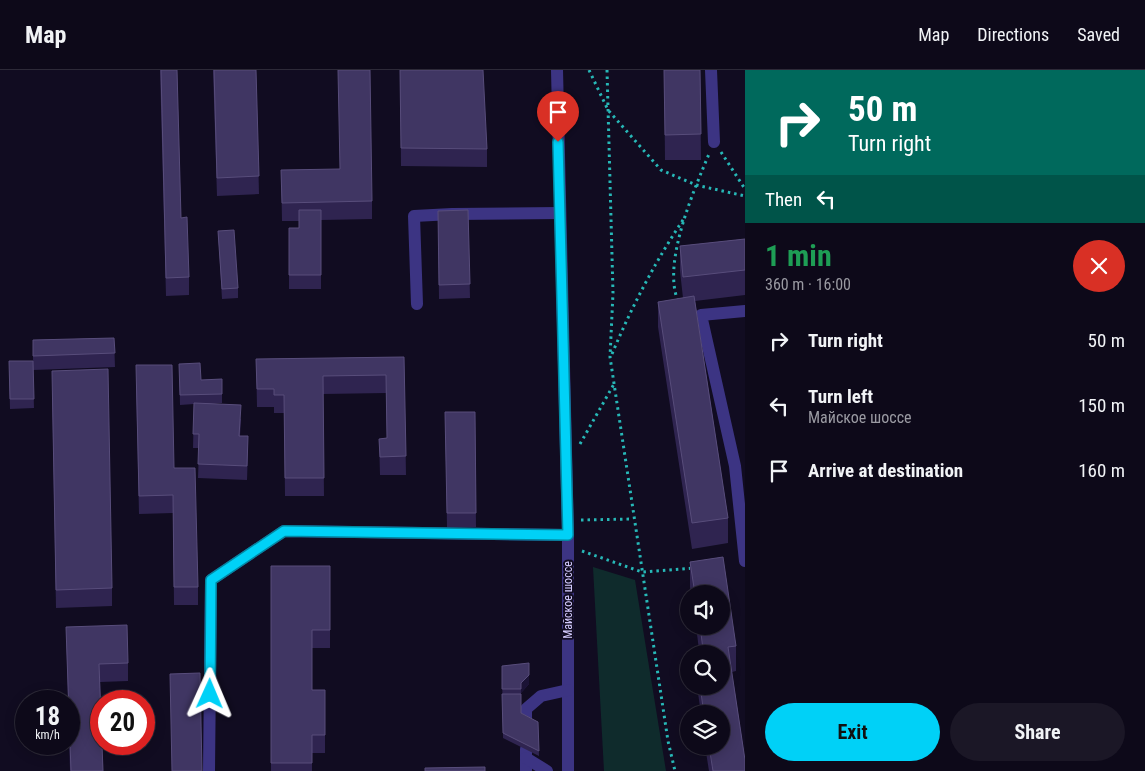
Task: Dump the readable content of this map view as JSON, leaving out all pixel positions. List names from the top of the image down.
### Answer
{
  "streets": {
    "street": ["Майское шоссе"]
  },
  "page": {
    "header": "Map",
    "nav": ["Map", "Directions", "Saved"],
    "turn": ["50 m", "Turn right"],
    "then": "Then",
    "heading": ["1 min", "360 m · 16:00"],
    "list": [
      {
        "name": "Turn right",
        "value": "50 m"
      },
      {
        "name": "Turn left",
        "note": "Майское шоссе",
        "value": "150 m"
      },
      {
        "name": "Arrive at destination",
        "value": "160 m"
      }
    ],
    "speed": "18 km/h",
    "limit": "20",
    "buttons": ["Exit", "Share"]
  }
}
